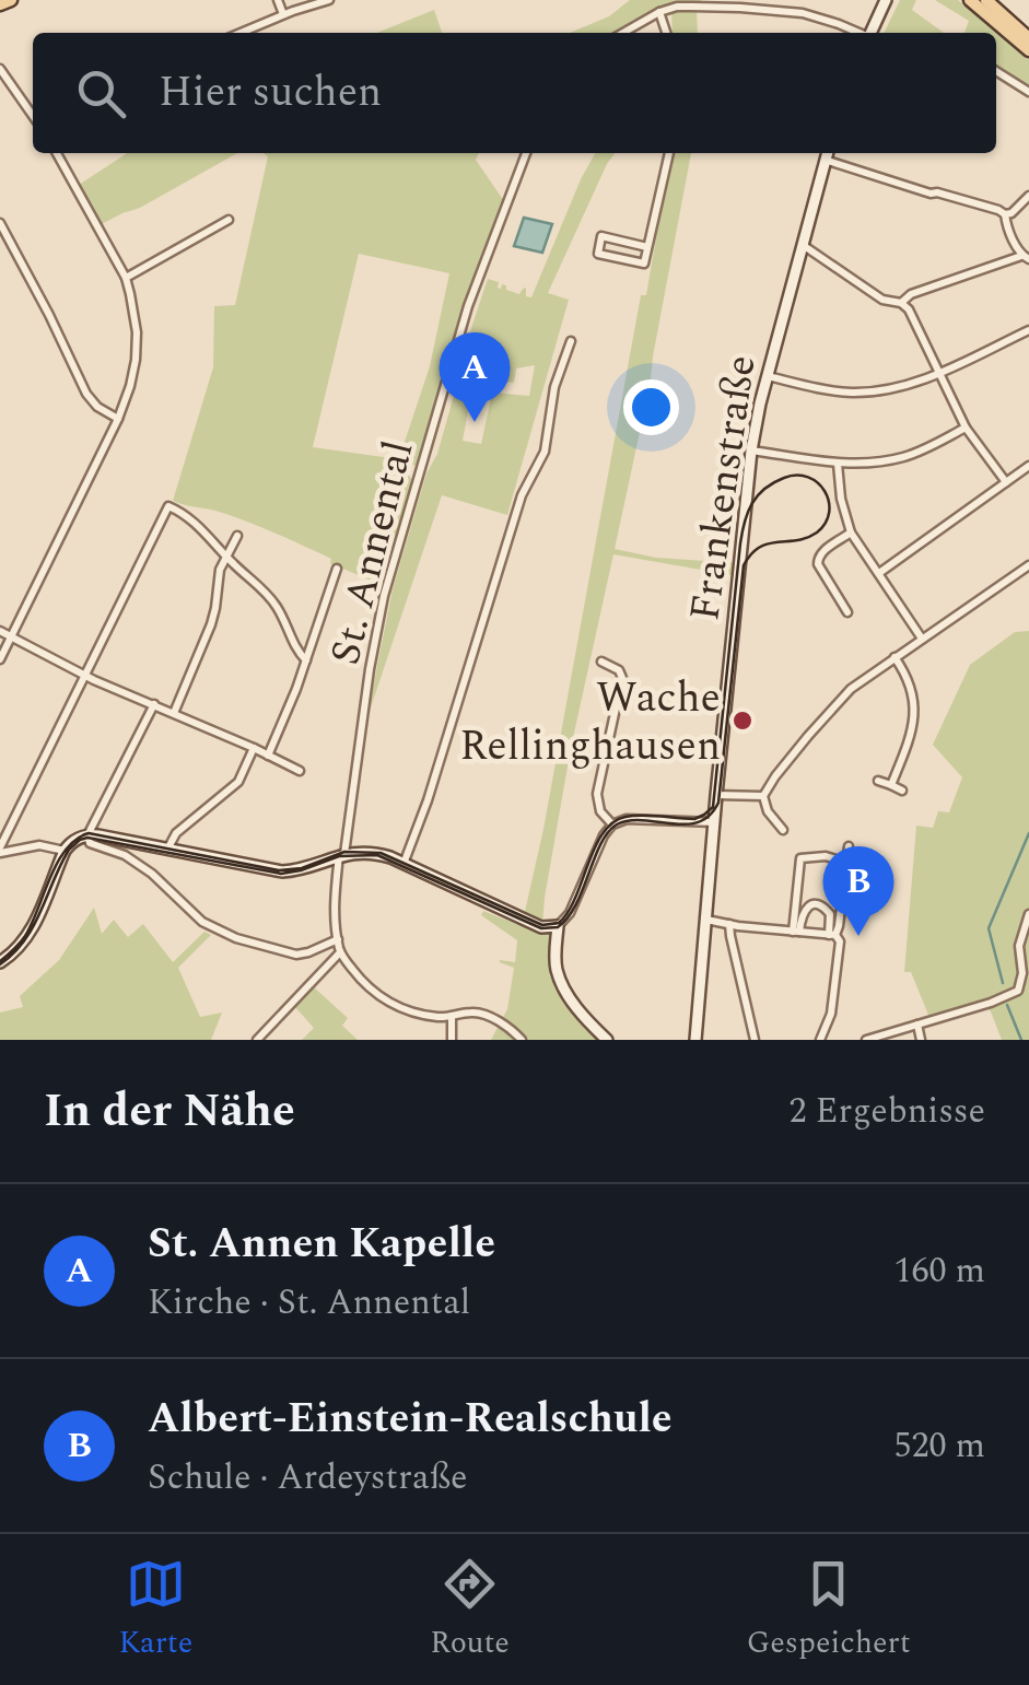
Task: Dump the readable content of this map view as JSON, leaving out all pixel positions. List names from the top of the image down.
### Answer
{
  "streets": {
    "main road": ["Frankenstraße"],
    "street": ["St. Annental"]
  },
  "places": ["Wache Rellinghausen"],
  "page": {
    "search": "Hier suchen",
    "pins": ["A", "B"],
    "heading": ["In der Nähe", "2 Ergebnisse"],
    "list": [
      {
        "mark": "A",
        "name": "St. Annen Kapelle",
        "note": "Kirche · St. Annental",
        "value": "160 m"
      },
      {
        "mark": "B",
        "name": "Albert-Einstein-Realschule",
        "note": "Schule · Ardeystraße",
        "value": "520 m"
      }
    ],
    "nav": ["Karte", "Route", "Gespeichert"]
  }
}
